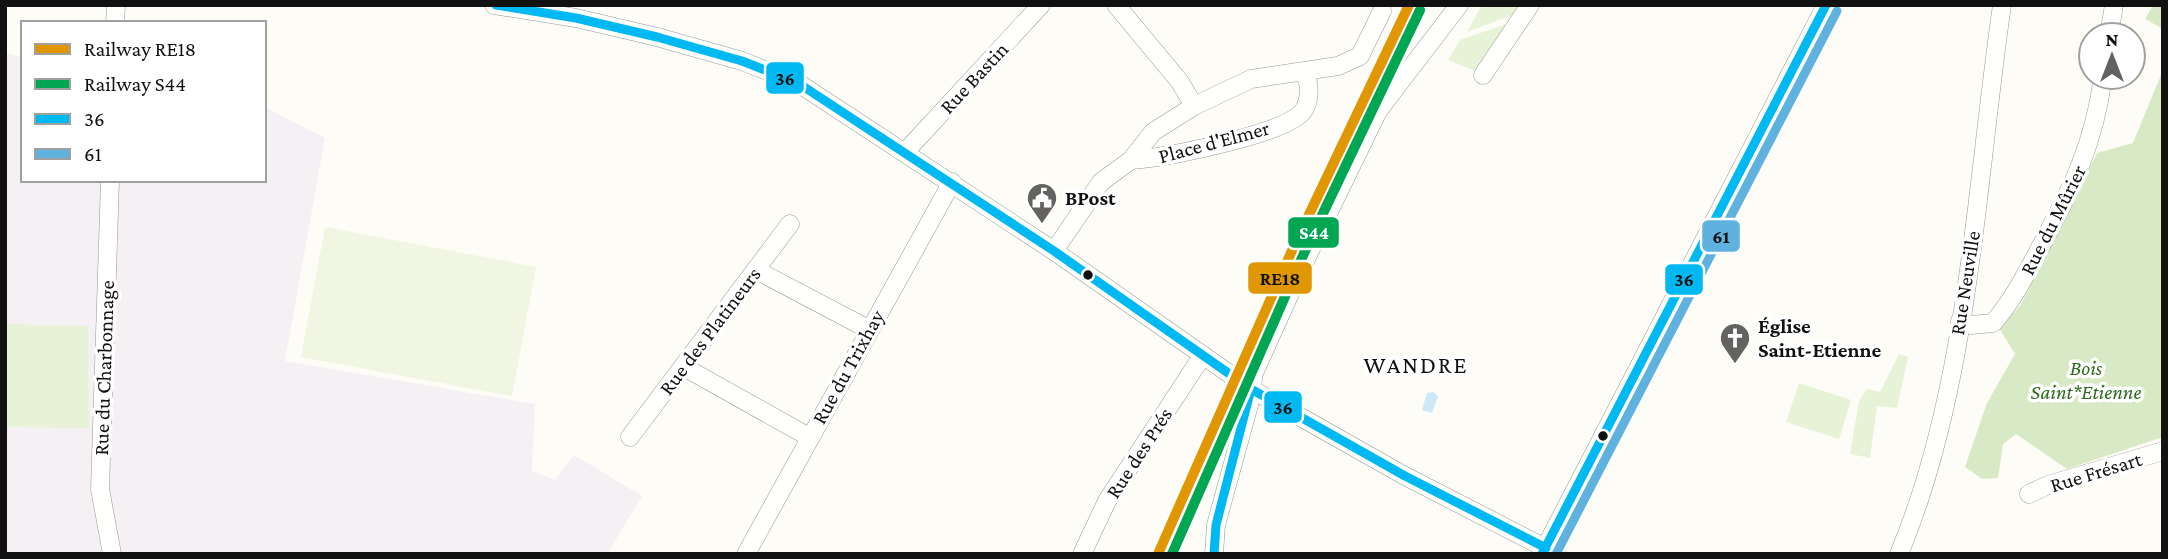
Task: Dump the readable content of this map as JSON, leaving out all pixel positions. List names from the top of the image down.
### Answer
{
  "streets": {
    "street": [
      "Rue Bastin",
      "Place d'Elmer",
      "Rue du Mûrier",
      "Rue Neuville",
      "Rue des Platineurs",
      "Rue du Trixhay",
      "Rue du Charbonnage",
      "Rue des Prés",
      "Rue Frésart"
    ]
  },
  "crossings": [
    ["Rue du Mûrier", "Rue Neuville"]
  ],
  "districts": ["WANDRE"],
  "parks": ["Bois Saint*Etienne"],
  "places": {
    "public building": ["BPost"],
    "church": ["Église Saint-Etienne"]
  },
  "lines": [
    "rail line RE18",
    "transit line 36",
    "rail line S44",
    "transit line 61"
  ],
  "legend": [
    "Railway RE18",
    "Railway S44",
    "36",
    "61"
  ],
  "north": "top"
}
